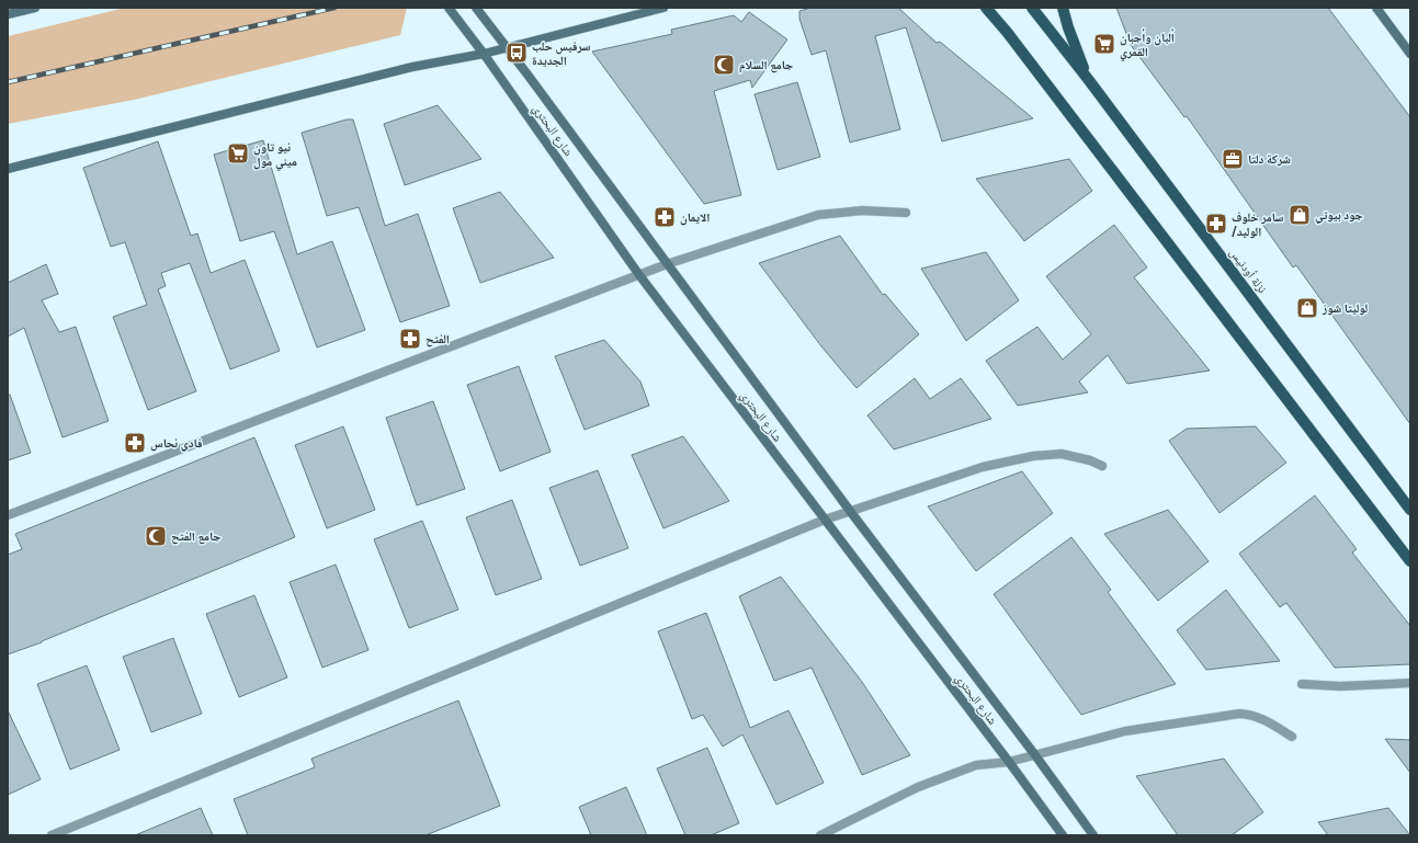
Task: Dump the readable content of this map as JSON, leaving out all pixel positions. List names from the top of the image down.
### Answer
{
  "streets": {
    "main road": ["شارع البحتري", "نزلة أودنيس"]
  },
  "places": {
    "supermarket": ["ألبان وأجبان القمري", "نيو تاون ميني مول"],
    "bus stop": ["سرفيس حلب الجديدة"],
    "mosque": ["جامع السلام", "جامع الفتح"],
    "office": ["شركة دلتا"],
    "shop": ["جود بيوتي", "لوليتا شوز"],
    "pharmacy": [
      "الايمان",
      "سامر خلوف /الوليد",
      "الفتح",
      "فادي نحاس"
    ]
  }
}
